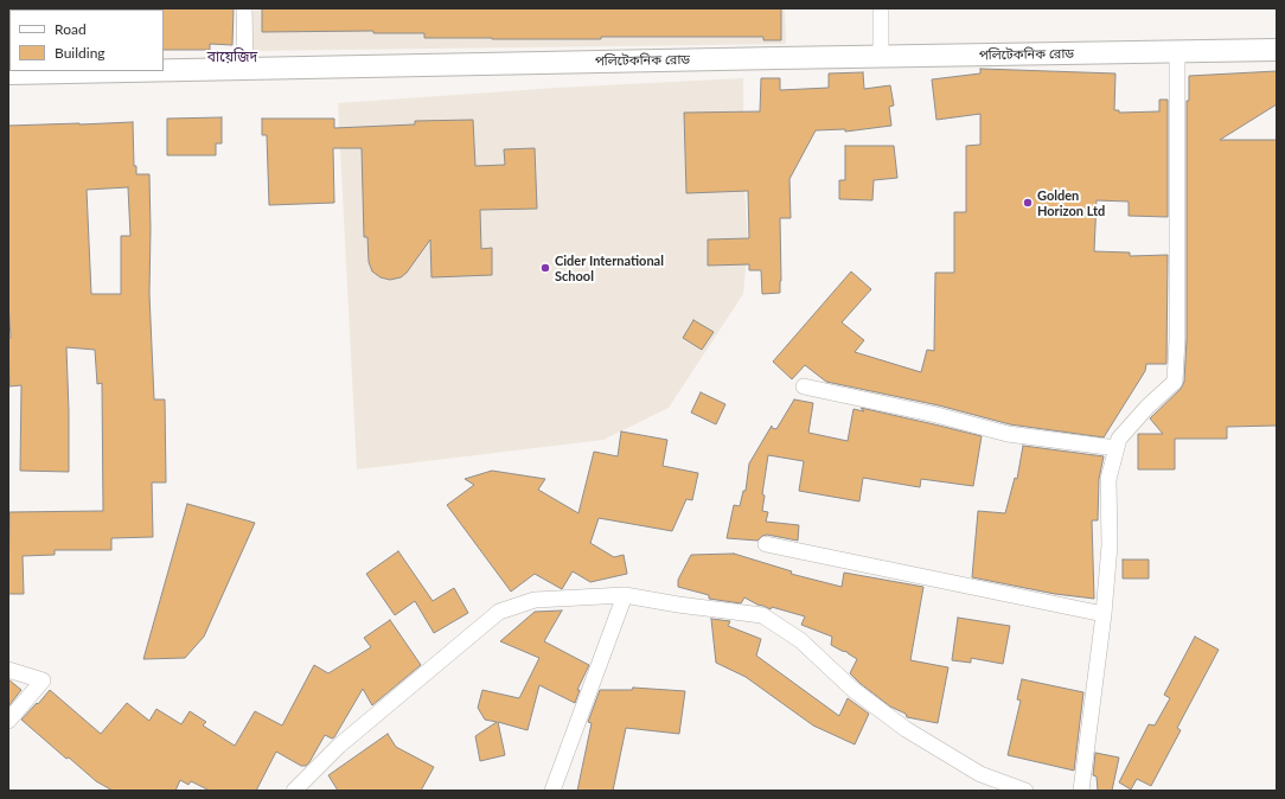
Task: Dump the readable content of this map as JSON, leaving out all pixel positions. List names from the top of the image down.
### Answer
{
  "streets": {
    "main road": ["পলিটেকনিক রোড"]
  },
  "districts": ["বায়েজিদ"],
  "places": ["Golden Horizon Ltd", "Cider International School"],
  "legend": ["Road", "Building"]
}
